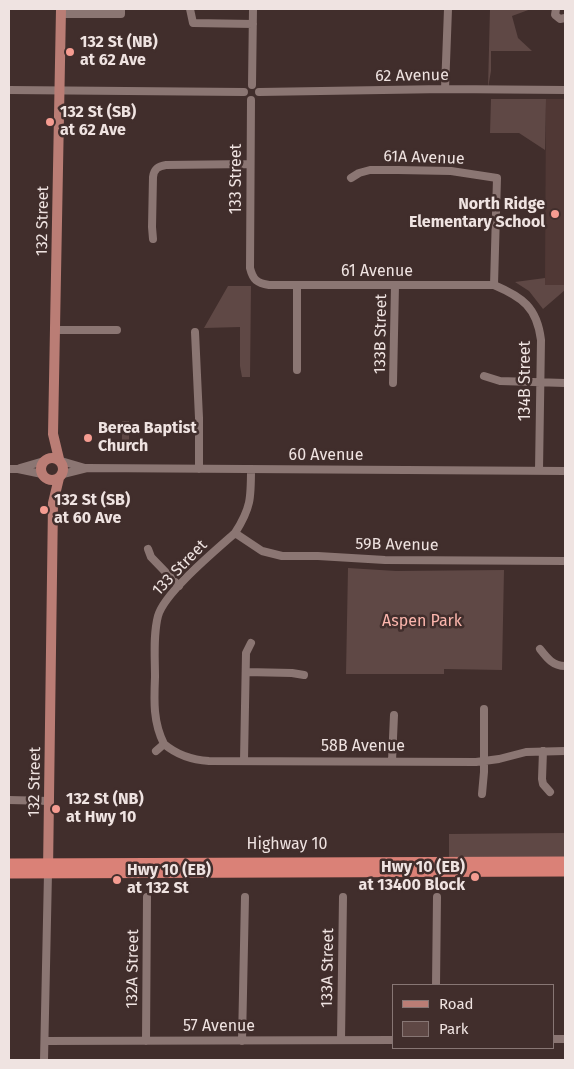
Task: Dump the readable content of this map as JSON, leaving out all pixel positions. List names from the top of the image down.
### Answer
{
  "streets": {
    "highway": ["Highway 10"],
    "main road": ["132 Street"],
    "street": [
      "62 Avenue",
      "61A Avenue",
      "133 Street",
      "61 Avenue",
      "133B Street",
      "134B Street",
      "60 Avenue",
      "59B Avenue",
      "58B Avenue",
      "133A Street",
      "132A Street",
      "57 Avenue"
    ]
  },
  "crossings": [
    ["62 Avenue", "133 Street"],
    ["61A Avenue", "61 Avenue"],
    ["61A Avenue", "134B Street"],
    ["133 Street", "61 Avenue"],
    ["133 Street", "60 Avenue"],
    ["133 Street", "59B Avenue"],
    ["133 Street", "58B Avenue"],
    ["132 Street", "60 Avenue"],
    ["132 Street", "Highway 10"],
    ["132 Street", "57 Avenue"],
    ["61 Avenue", "133B Street"],
    ["61 Avenue", "134B Street"],
    ["134B Street", "60 Avenue"],
    ["133A Street", "57 Avenue"],
    ["132A Street", "57 Avenue"]
  ],
  "parks": ["Aspen Park"],
  "places": [
    "132 St (NB) at 62 Ave",
    "132 St (SB) at 62 Ave",
    "North Ridge Elementary School",
    "Berea Baptist Church",
    "132 St (SB) at 60 Ave",
    "132 St (NB) at Hwy 10",
    "Hwy 10 (EB) at 13400 Block",
    "Hwy 10 (EB) at 132 St"
  ],
  "legend": ["Road", "Park"]
}
